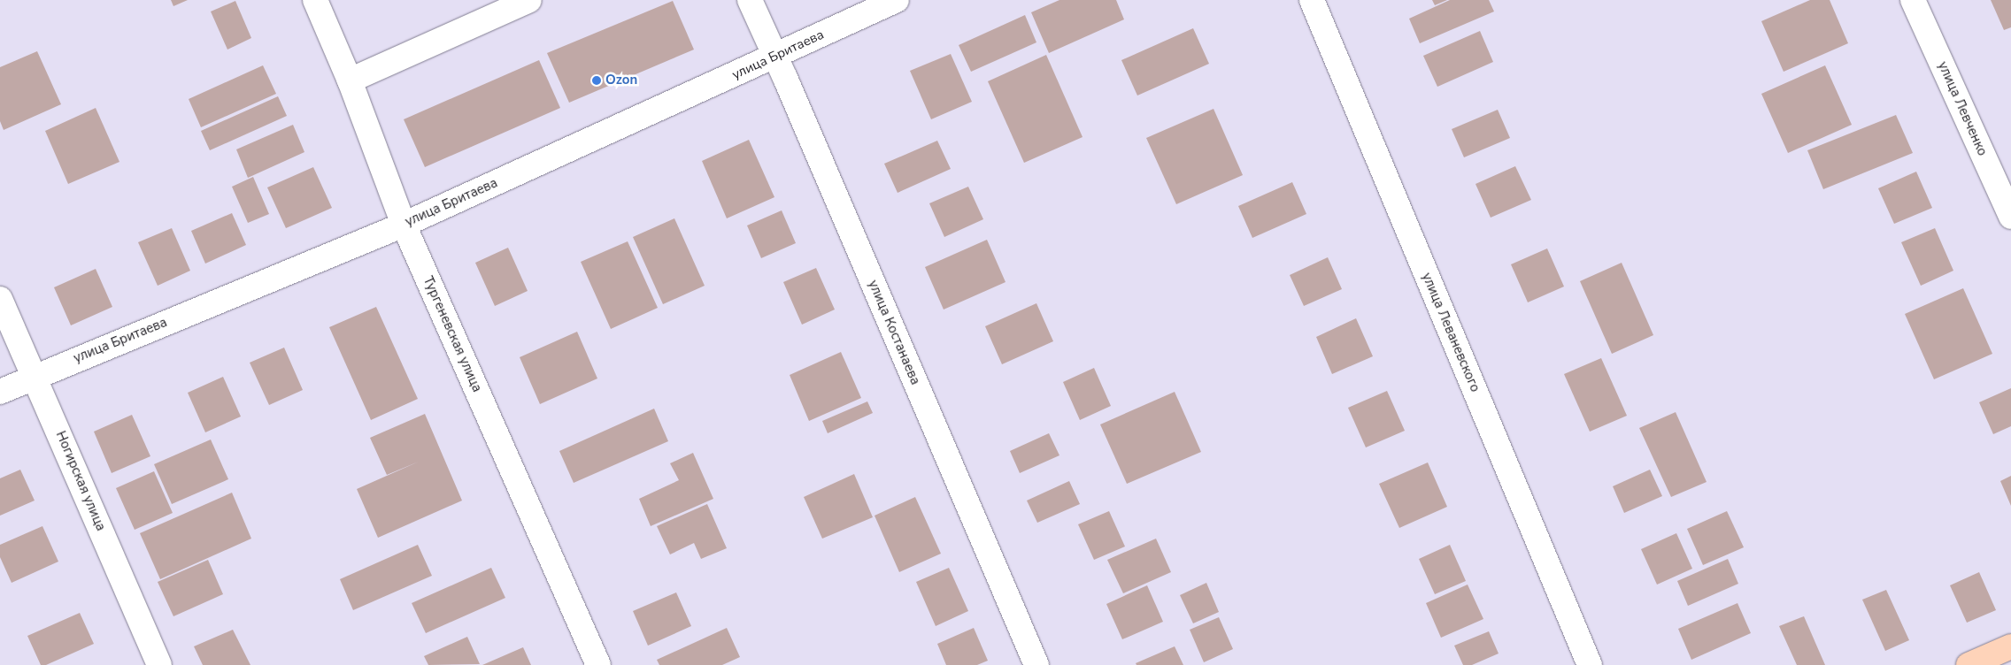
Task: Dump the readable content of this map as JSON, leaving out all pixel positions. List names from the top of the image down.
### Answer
{
  "streets": {
    "street": [
      "улица Бритаева",
      "улица Левченко",
      "улица Костанаева",
      "улица Леваневского",
      "Тургеневская улица",
      "Ногирская улица"
    ]
  },
  "crossings": [
    ["улица Бритаева", "улица Костанаева"],
    ["улица Бритаева", "Тургеневская улица"],
    ["улица Бритаева", "Ногирская улица"]
  ],
  "places": ["Ozon"]
}
